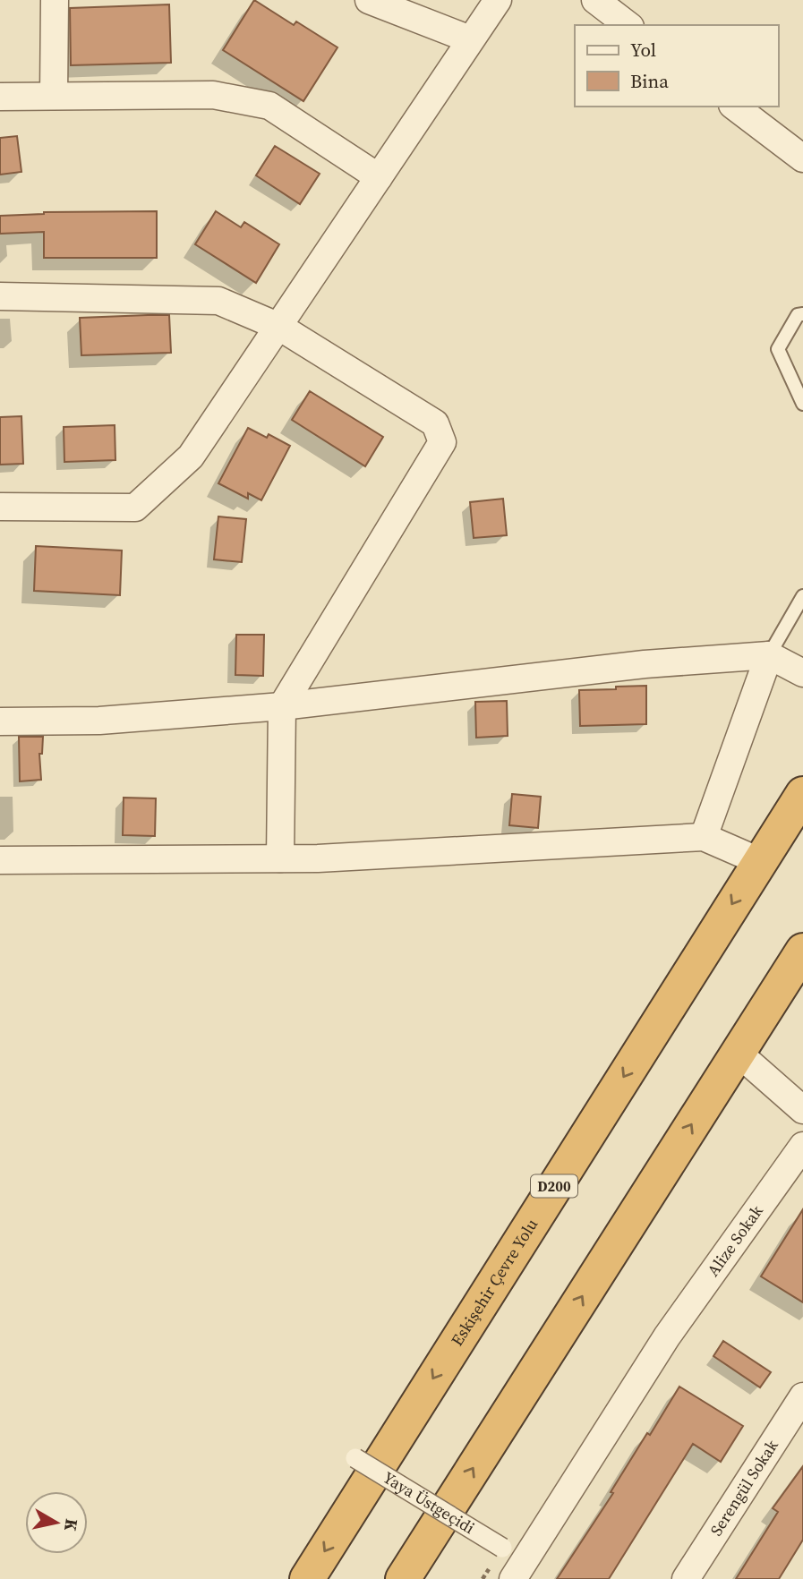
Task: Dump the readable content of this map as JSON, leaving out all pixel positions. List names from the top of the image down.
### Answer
{
  "streets": {
    "highway": ["D200", "Eskişehir Çevre Yolu"],
    "street": ["Alize Sokak", "Serengül Sokak", "Yaya Üstgeçidi"]
  },
  "legend": ["Yol", "Bina"],
  "north": "right"
}
